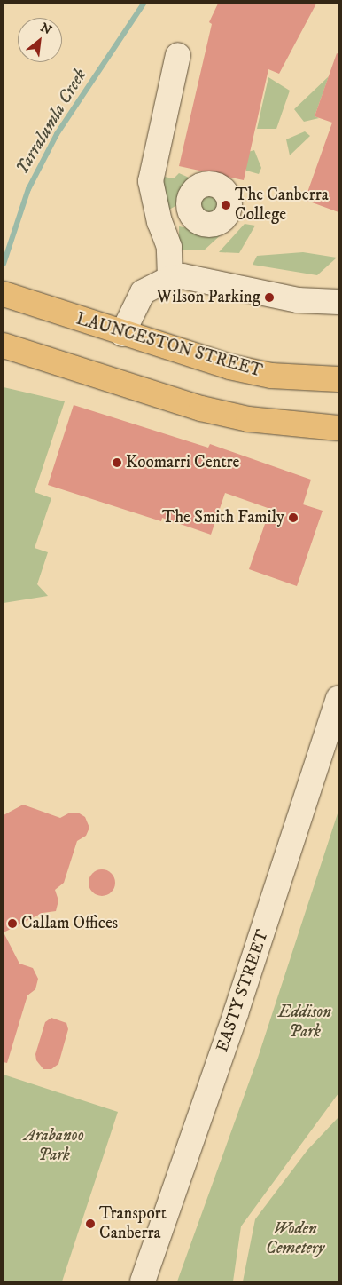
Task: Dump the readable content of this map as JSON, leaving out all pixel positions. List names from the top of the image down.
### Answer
{
  "streets": {
    "main road": ["LAUNCESTON STREET"],
    "street": ["EASTY STREET"]
  },
  "water": ["Yarralumla Creek"],
  "parks": ["Eddison Park", "Arabanoo Park", "Woden Cemetery"],
  "places": [
    "The Canberra College",
    "Wilson Parking",
    "Koomarri Centre",
    "The Smith Family",
    "Callam Offices",
    "Transport Canberra"
  ],
  "north": "top right"
}
